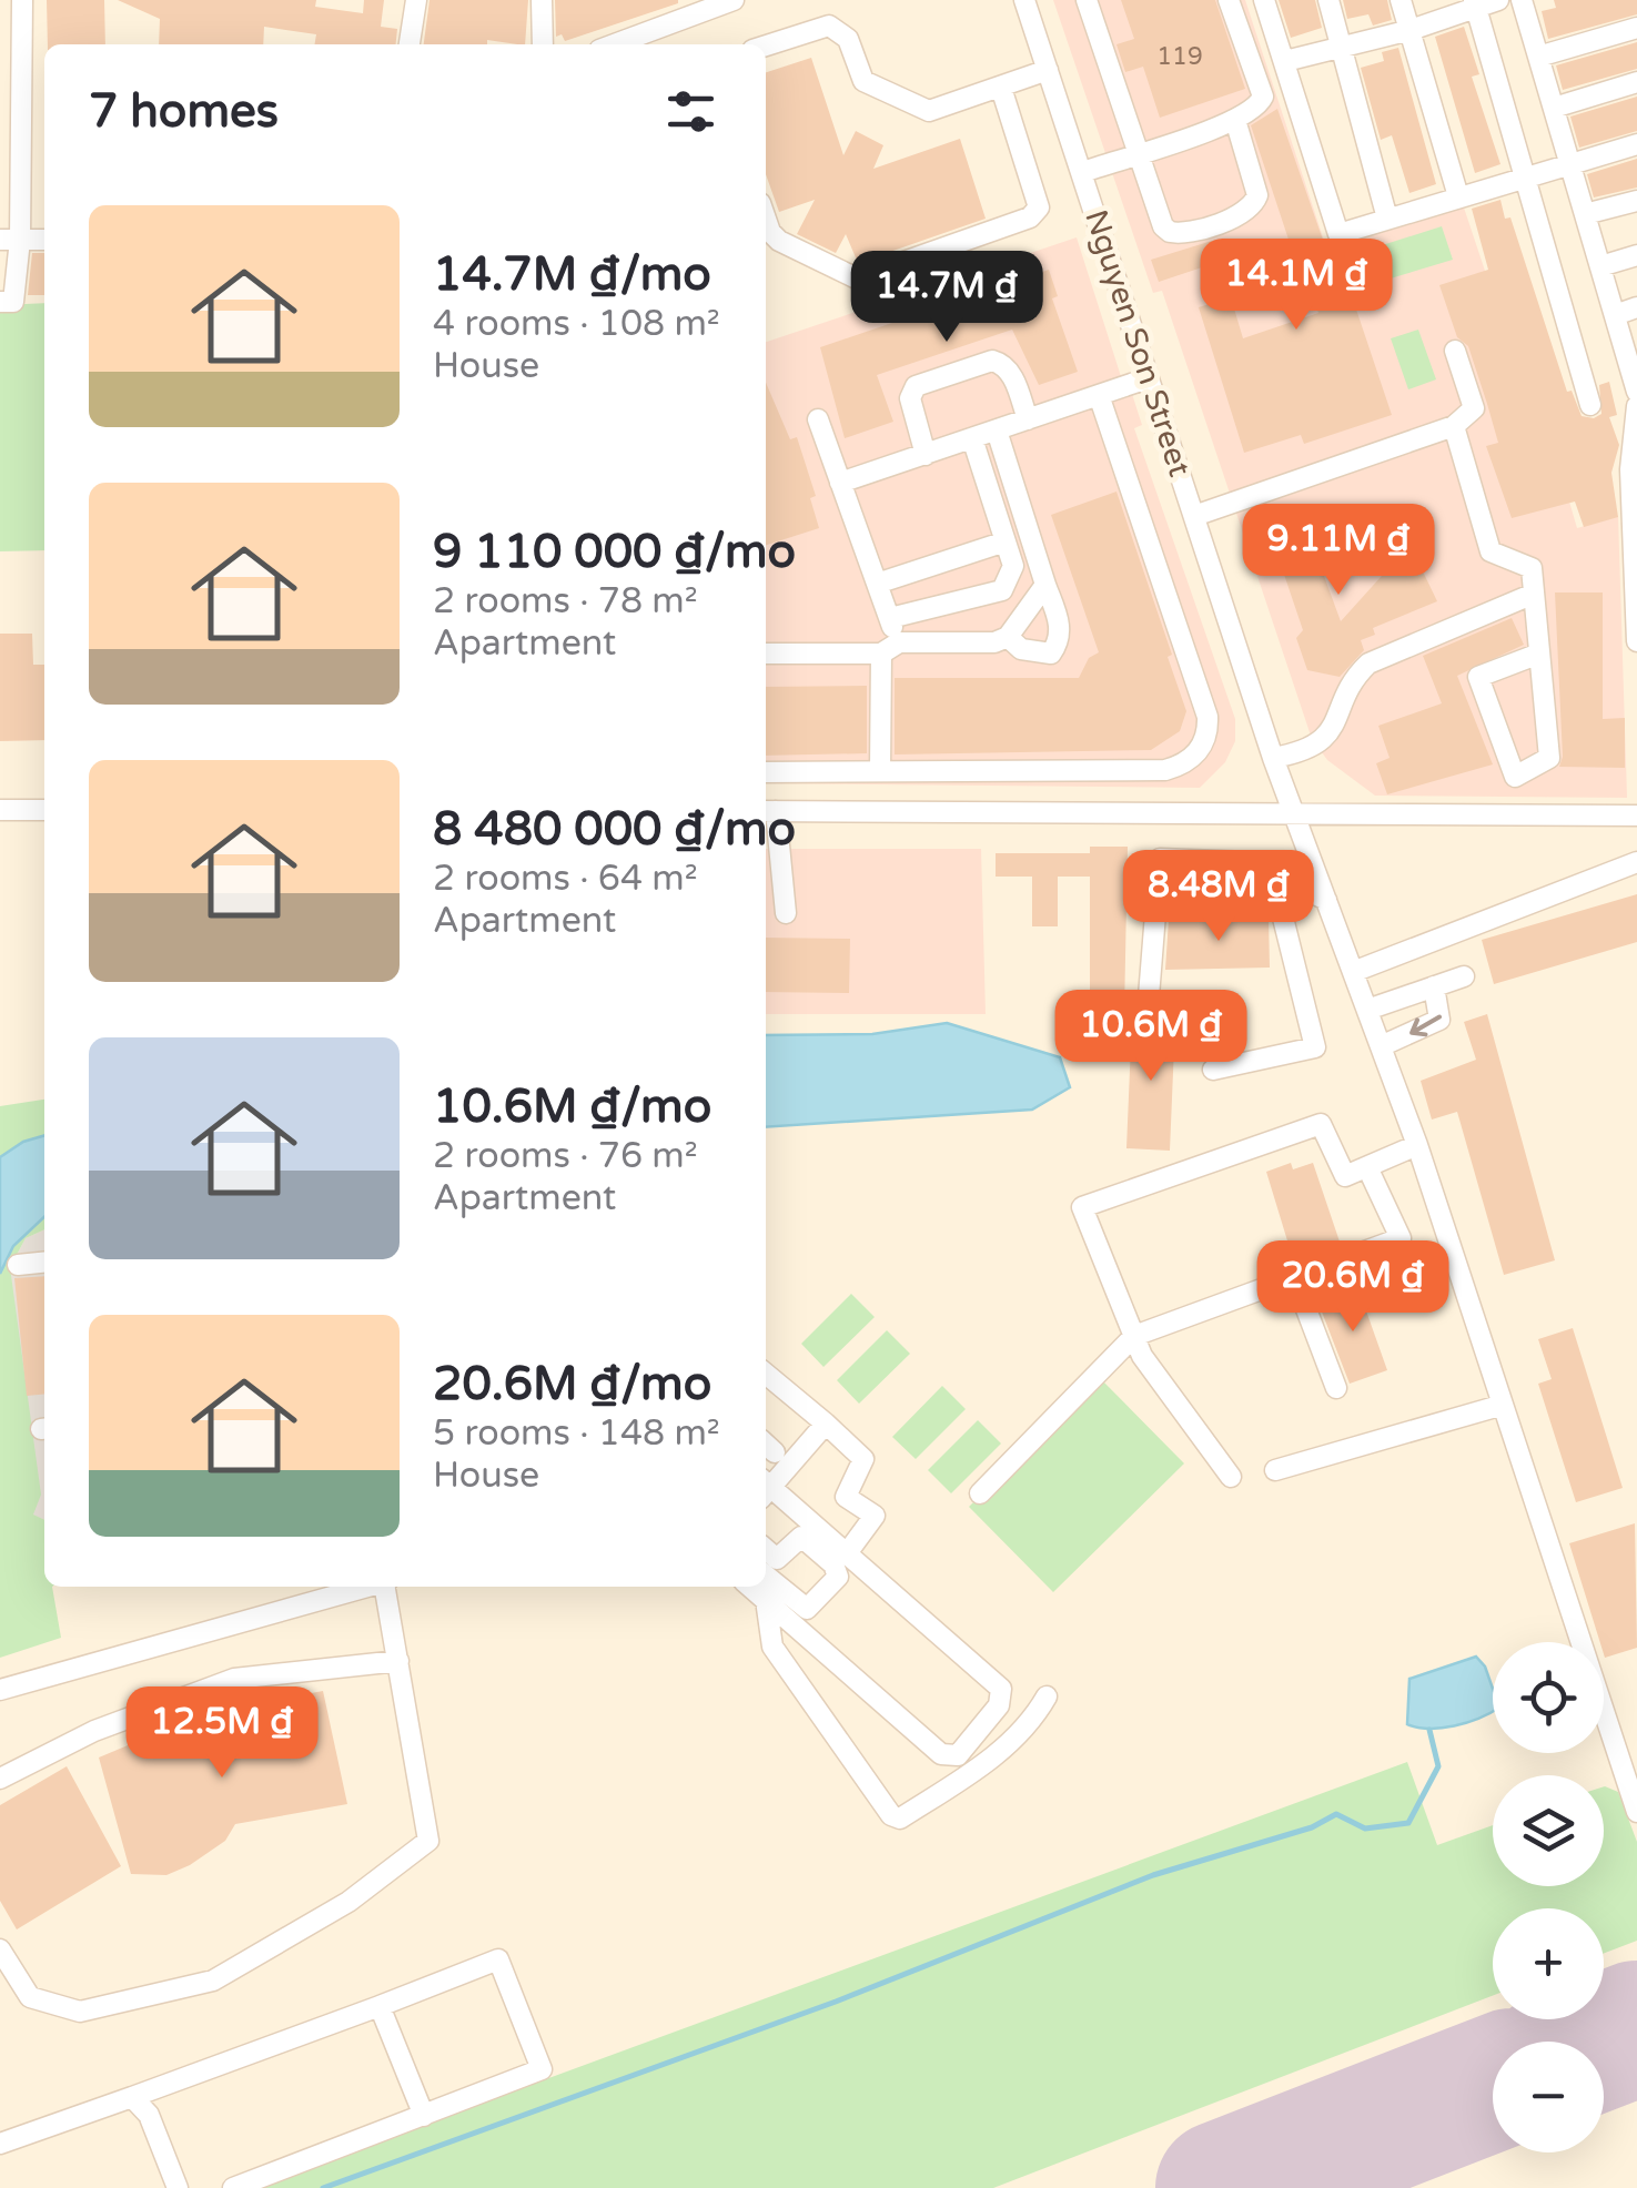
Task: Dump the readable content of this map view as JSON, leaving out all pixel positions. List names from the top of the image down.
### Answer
{
  "streets": {
    "street": ["Nguyen Son Street"]
  },
  "house_numbers": ["119"],
  "page": {
    "heading": "7 homes",
    "list": [
      {
        "name": "14.7M ₫/mo",
        "note": "4 rooms · 108 m² · House"
      },
      {
        "name": "9 110 000 ₫/mo",
        "note": "2 rooms · 78 m² · Apartment"
      },
      {
        "name": "8 480 000 ₫/mo",
        "note": "2 rooms · 64 m² · Apartment"
      },
      {
        "name": "10.6M ₫/mo",
        "note": "2 rooms · 76 m² · Apartment"
      },
      {
        "name": "20.6M ₫/mo",
        "note": "5 rooms · 148 m² · House"
      }
    ],
    "price": [
      "14.1M ₫",
      "14.7M ₫",
      "9.11M ₫",
      "8.48M ₫",
      "10.6M ₫",
      "20.6M ₫",
      "12.5M ₫"
    ],
    "map_buttons": ["+", "−"]
  }
}
